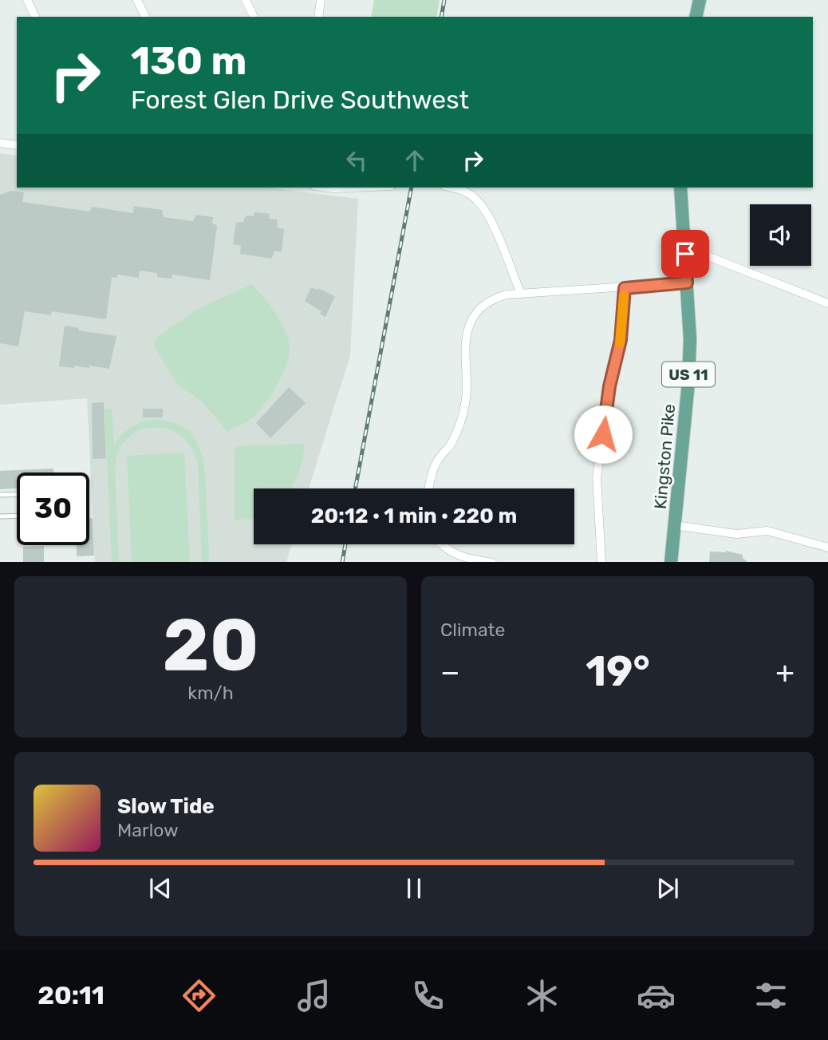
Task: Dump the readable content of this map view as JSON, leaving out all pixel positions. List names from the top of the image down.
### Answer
{
  "streets": {
    "main road": ["US 11", "Kingston Pike"]
  },
  "page": {
    "turn": ["130 m", "Forest Glen Drive Southwest"],
    "limit": "30",
    "trip": "20:12 · 1 min · 220 m",
    "tile": [
      ["20", "km/h"],
      "Climate"
    ],
    "heat": ["−", "19°", "+"],
    "song": ["Slow Tide", "Marlow"],
    "tabs": "20:11"
  }
}
